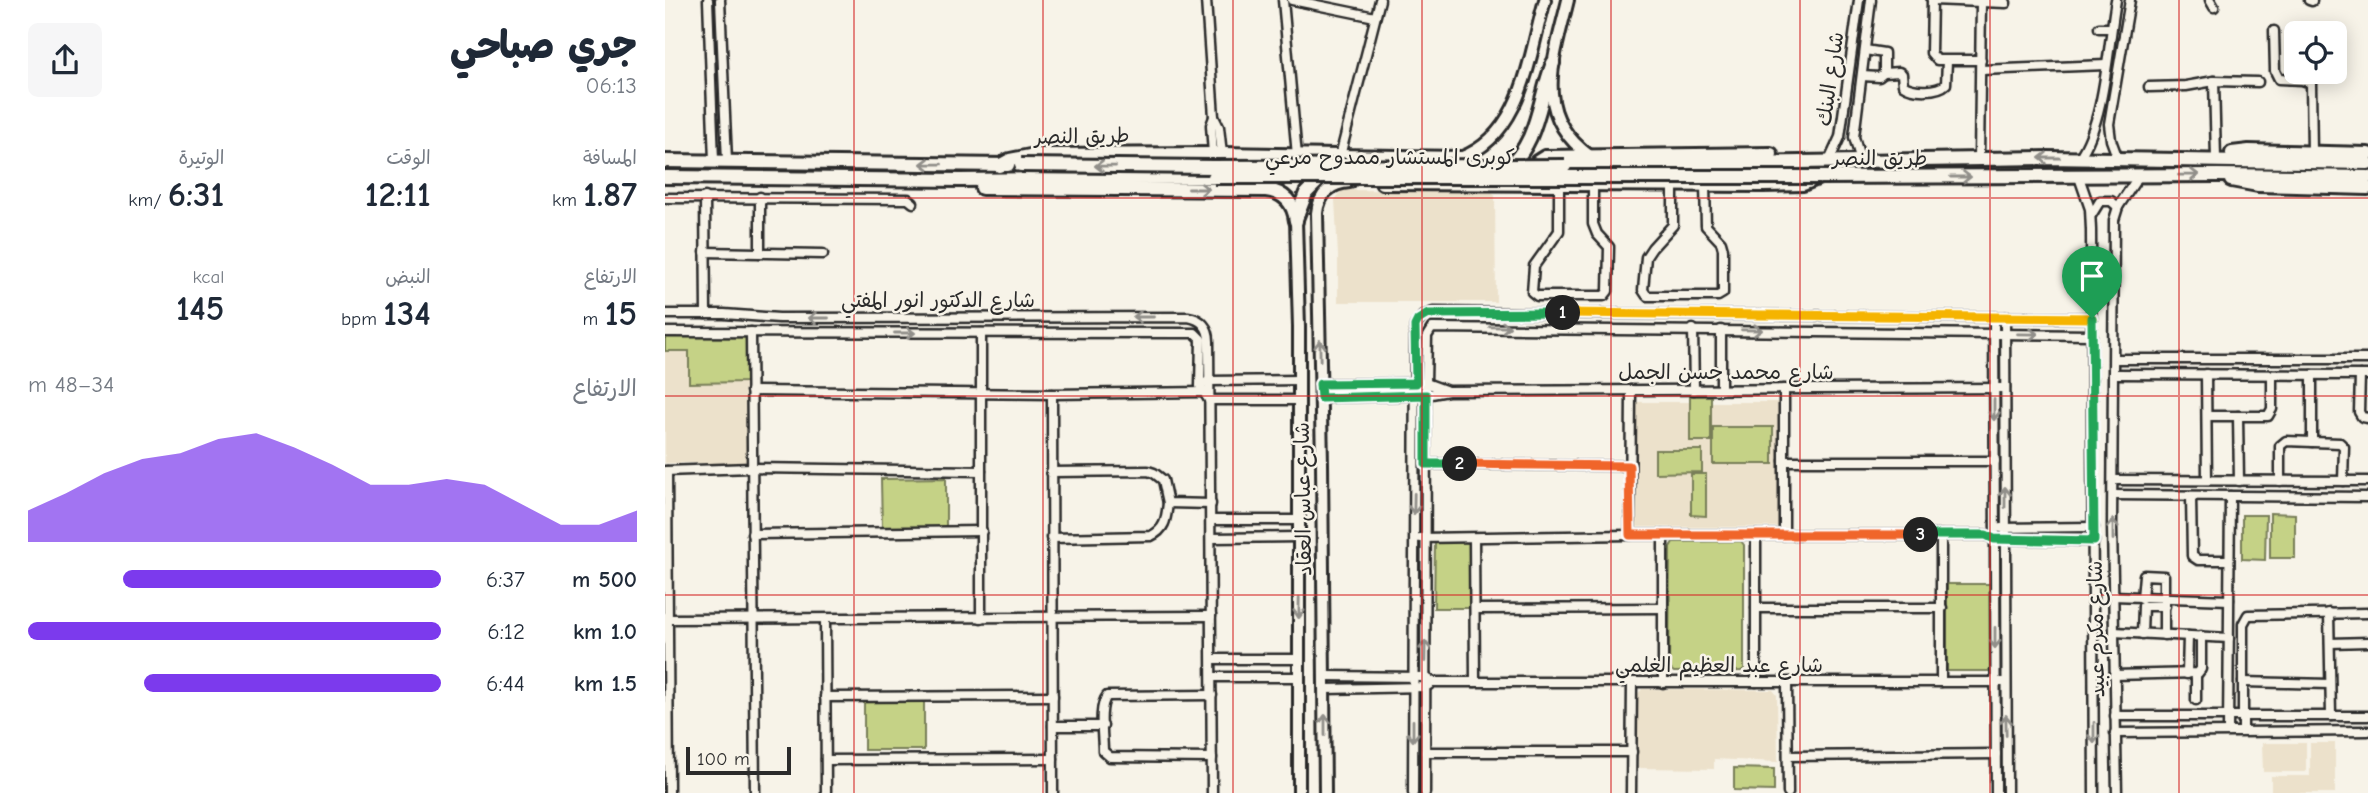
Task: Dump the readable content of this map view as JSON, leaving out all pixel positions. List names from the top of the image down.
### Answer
{
  "streets": {
    "highway": ["طريق النصر", "كوبرى المستشار ممدوح مرعي"],
    "main road": ["شارع عباس العقاد"],
    "street": [
      "شارع البنك",
      "شارع الدكتور انور المفتي",
      "شارع محمد حسن الجمل",
      "شارع مكرم عبيد",
      "شارع عبد العظيم الغلمي"
    ]
  },
  "crossings": [
    ["شارع البنك", "طريق النصر"],
    ["شارع البنك", "كوبرى المستشار ممدوح مرعي"],
    ["طريق النصر", "كوبرى المستشار ممدوح مرعي"],
    ["طريق النصر", "شارع عباس العقاد"],
    ["طريق النصر", "شارع مكرم عبيد"],
    ["شارع محمد حسن الجمل", "شارع عباس العقاد"],
    ["شارع عباس العقاد", "شارع عبد العظيم الغلمي"]
  ],
  "scale_bar": "100 m",
  "page": {
    "heading": ["جري صباحي", "06:13"],
    "stats": [
      ["المسافة", "1.87 km"],
      ["الوقت", "12:11"],
      ["الوتيرة", "6:31 /km"],
      ["الارتفاع", "15 m"],
      ["النبض", "134 bpm"],
      ["kcal", "145"]
    ],
    "pins": ["1", "2", "3"],
    "chart": ["الارتفاع", "34–48 m"],
    "list": [
      {
        "name": "500 m",
        "note": "6:37"
      },
      {
        "name": "1.0 km",
        "note": "6:12"
      },
      {
        "name": "1.5 km",
        "note": "6:44"
      }
    ],
    "scale": "100 m"
  }
}
